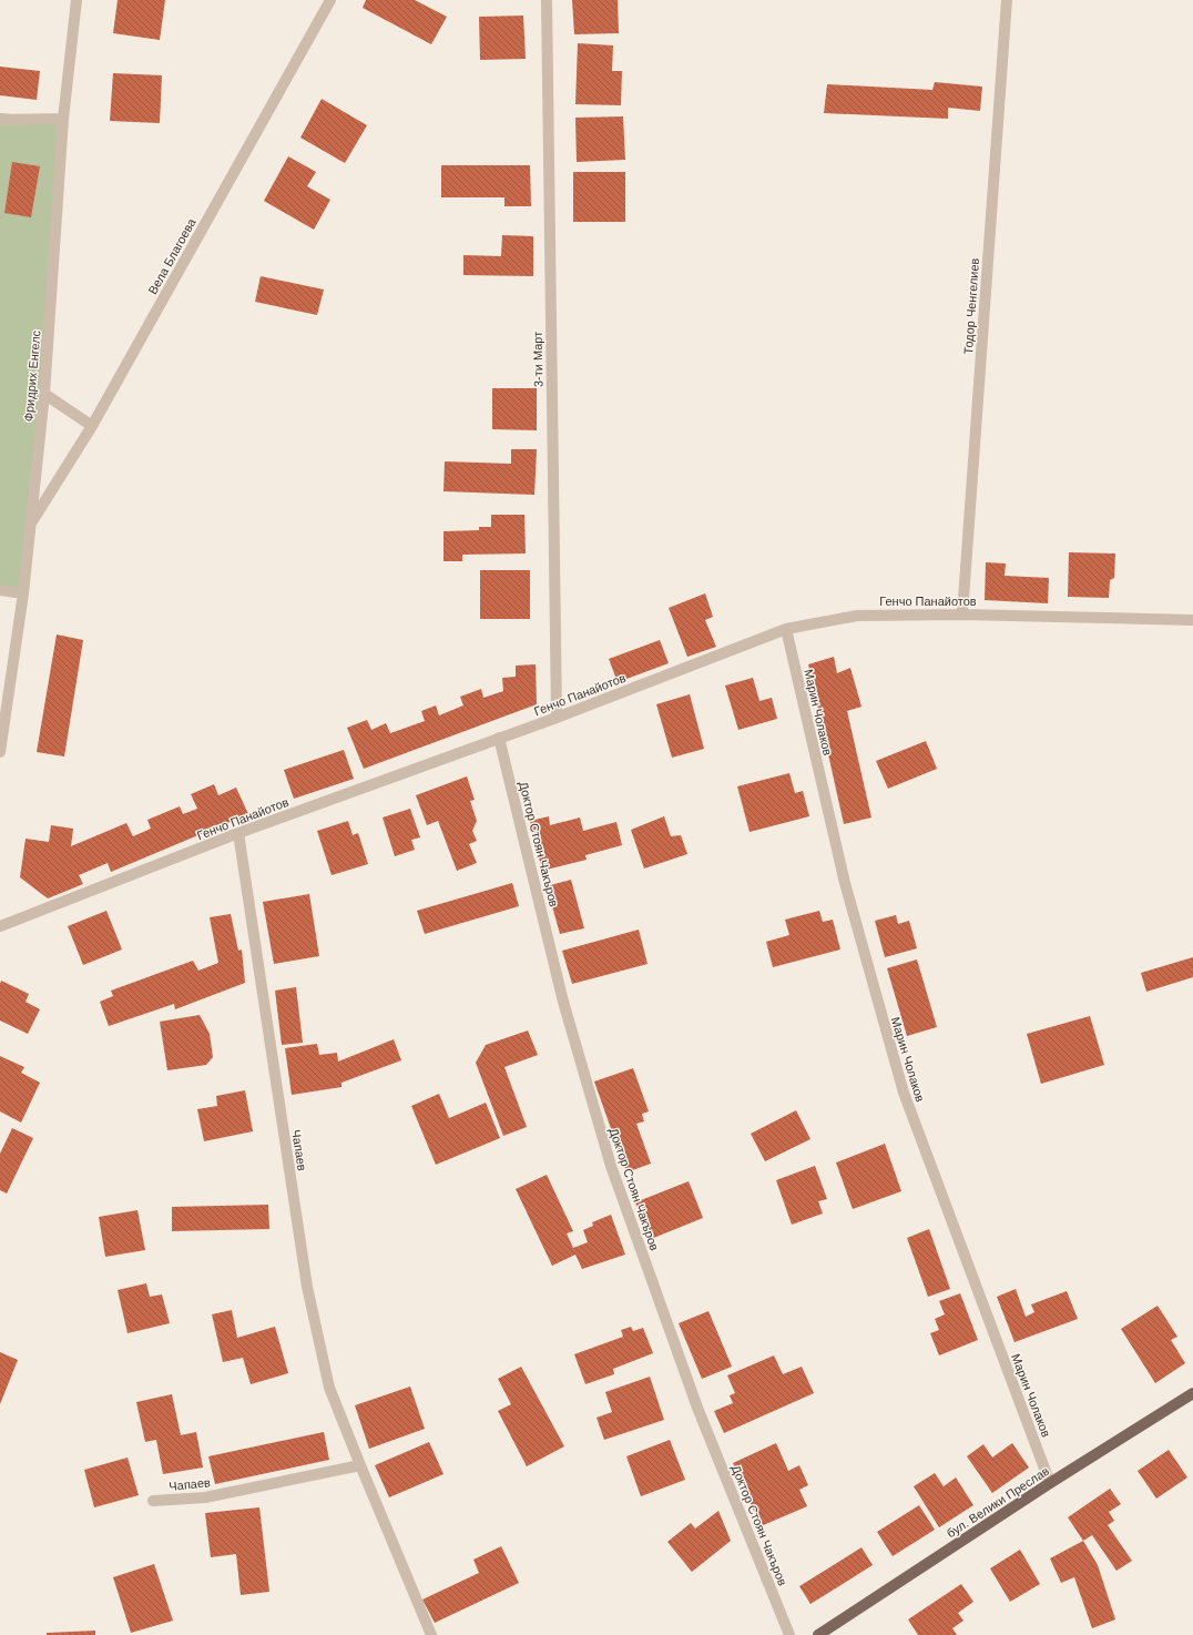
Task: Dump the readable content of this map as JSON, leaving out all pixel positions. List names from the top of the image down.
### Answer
{
  "streets": {
    "main road": ["бул. Велики Преслав"],
    "street": [
      "Вела Благоева",
      "Тодор Ченгелиев",
      "3-ти Март",
      "Фридрих Енгелс",
      "Генчо Панайотов",
      "Марин Чолаков",
      "Доктор Стоян Чакъров",
      "Чапаев"
    ]
  },
  "crossings": [
    ["Вела Благоева", "Фридрих Енгелс"],
    ["Тодор Ченгелиев", "Генчо Панайотов"],
    ["3-ти Март", "Генчо Панайотов"],
    ["Генчо Панайотов", "Марин Чолаков"],
    ["Генчо Панайотов", "Доктор Стоян Чакъров"],
    ["Генчо Панайотов", "Чапаев"],
    ["Марин Чолаков", "бул. Велики Преслав"]
  ]
}
